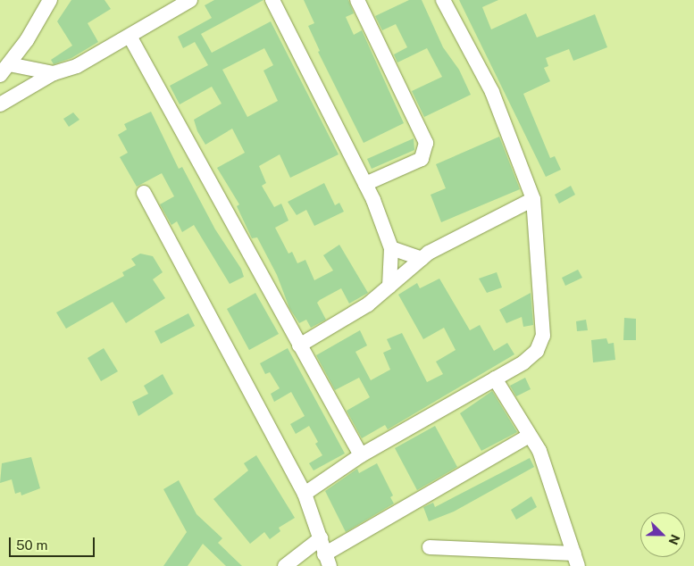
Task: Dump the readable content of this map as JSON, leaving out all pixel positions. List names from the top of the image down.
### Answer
{
  "scale_bar": "50 m",
  "north": "bottom right"
}
